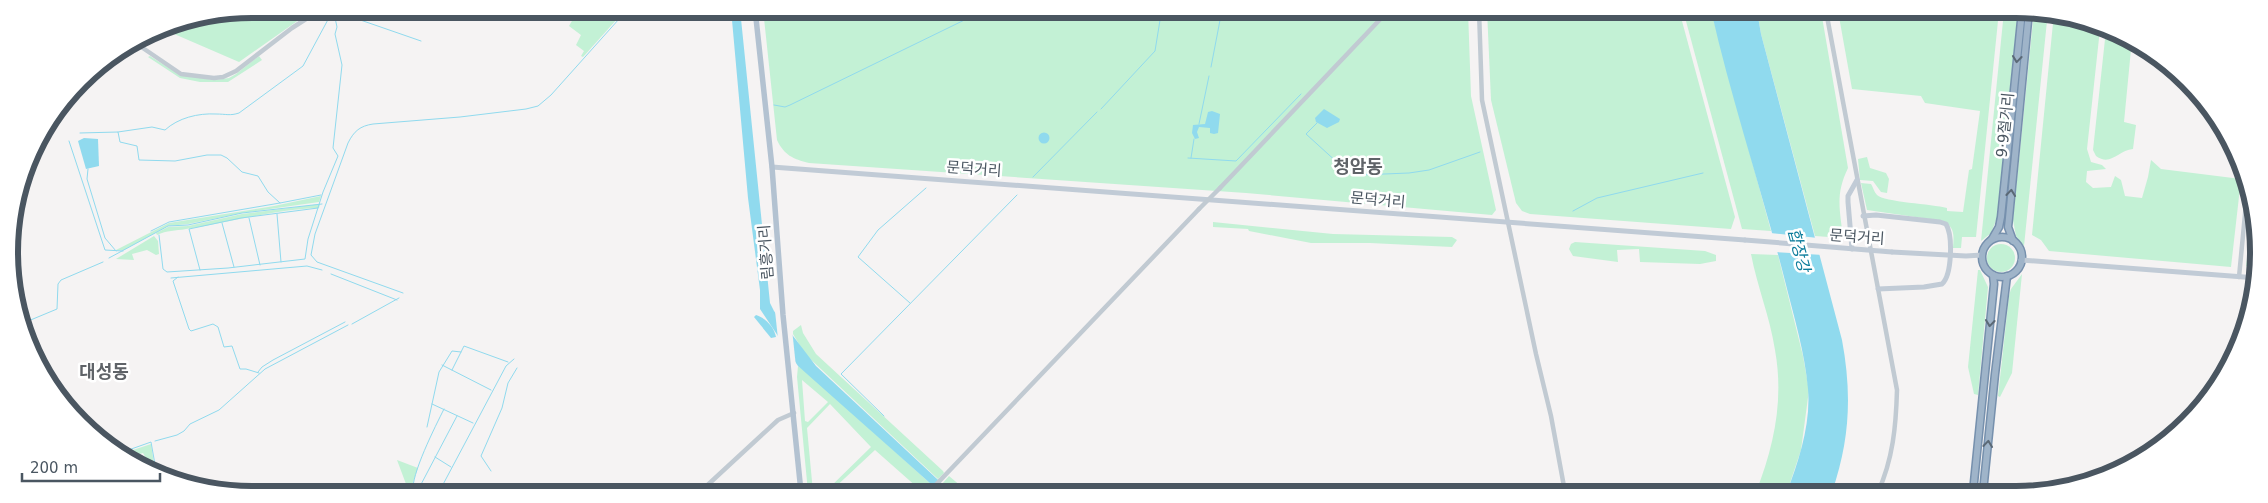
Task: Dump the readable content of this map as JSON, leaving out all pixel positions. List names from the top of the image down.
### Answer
{
  "streets": {
    "highway": ["9·9절거리"],
    "main road": ["문덕거리", "림흥거리"]
  },
  "crossings": [
    ["9·9절거리", "문덕거리"],
    ["문덕거리", "림흥거리"]
  ],
  "districts": ["청암동", "대성동"],
  "water": ["합장강"],
  "scale_bar": "200 m"
}
